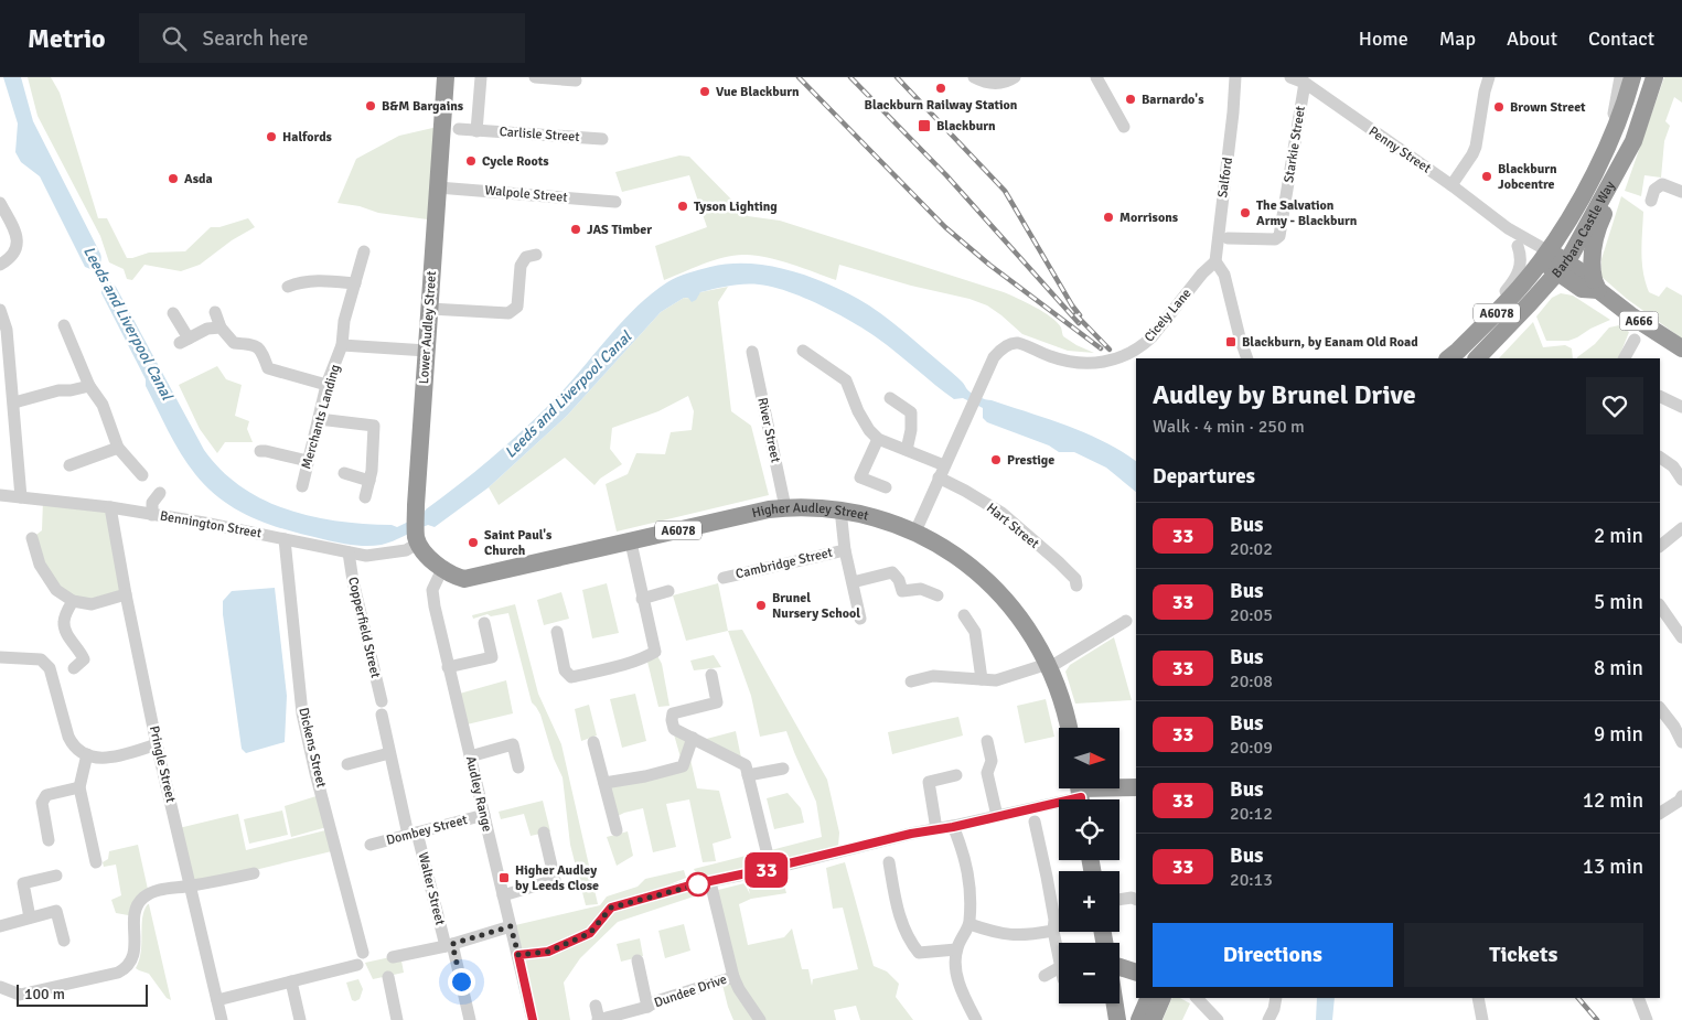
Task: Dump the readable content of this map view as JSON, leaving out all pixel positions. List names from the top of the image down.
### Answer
{
  "streets": {
    "highway": [
      "Barbara Castle Way",
      "A6078",
      "A666",
      "Lower Audley Street",
      "Higher Audley Street"
    ],
    "street": [
      "Carlisle Street",
      "Starkie Street",
      "Penny Street",
      "Salford",
      "Walpole Street",
      "Cicely Lane",
      "Merchants Landing",
      "River Street",
      "Bennington Street",
      "Hart Street",
      "Cambridge Street",
      "Copperfield Street",
      "Dickens Street",
      "Pringle Street",
      "Audley Range",
      "Dombey Street",
      "Walter Street",
      "Dundee Drive"
    ]
  },
  "crossings": [
    ["Starkie Street", "Penny Street"],
    ["Penny Street", "Barbara Castle Way"],
    ["Penny Street", "A666"],
    ["Salford", "Cicely Lane"],
    ["Walpole Street", "Lower Audley Street"],
    ["Barbara Castle Way", "A666"],
    ["A6078", "Lower Audley Street"],
    ["A6078", "Higher Audley Street"],
    ["A6078", "Bennington Street"],
    ["A6078", "Audley Range"],
    ["Cicely Lane", "Hart Street"],
    ["Lower Audley Street", "Bennington Street"],
    ["River Street", "Higher Audley Street"],
    ["Higher Audley Street", "Audley Range"],
    ["Bennington Street", "Copperfield Street"],
    ["Bennington Street", "Dickens Street"],
    ["Bennington Street", "Pringle Street"],
    ["Copperfield Street", "Dombey Street"],
    ["Copperfield Street", "Walter Street"],
    ["Audley Range", "Dombey Street"],
    ["Dombey Street", "Walter Street"]
  ],
  "water": ["Leeds and Liverpool Canal"],
  "places": {
    "other": [
      "Blackburn Railway Station",
      "Vue Blackburn",
      "Barnardo's",
      "B&M Bargains",
      "Brown Street",
      "Halfords",
      "Cycle Roots",
      "Blackburn Jobcentre",
      "Asda",
      "Tyson Lighting",
      "The Salvation Army - Blackburn",
      "Morrisons",
      "JAS Timber",
      "Prestige",
      "Saint Paul's Church",
      "Brunel Nursery School"
    ],
    "transit": ["Blackburn", "Blackburn, by Eanam Old Road", "Higher Audley by Leeds Close"]
  },
  "lines": ["bus line 33"],
  "scale_bar": "100 m",
  "north": "right",
  "page": {
    "header": "Metrio",
    "search": "Search here",
    "nav": [
      "Home",
      "Map",
      "About",
      "Contact"
    ],
    "on_map": "33",
    "heading": [
      ["Audley by Brunel Drive", "Walk · 4 min · 250 m"],
      "Departures"
    ],
    "list": [
      {
        "mark": "33",
        "name": "Bus",
        "note": "20:02",
        "value": "2 min"
      },
      {
        "mark": "33",
        "name": "Bus",
        "note": "20:05",
        "value": "5 min"
      },
      {
        "mark": "33",
        "name": "Bus",
        "note": "20:08",
        "value": "8 min"
      },
      {
        "mark": "33",
        "name": "Bus",
        "note": "20:09",
        "value": "9 min"
      },
      {
        "mark": "33",
        "name": "Bus",
        "note": "20:12",
        "value": "12 min"
      },
      {
        "mark": "33",
        "name": "Bus",
        "note": "20:13",
        "value": "13 min"
      }
    ],
    "map_buttons": ["+", "−"],
    "buttons": ["Directions", "Tickets"],
    "scale": "100 m"
  }
}
